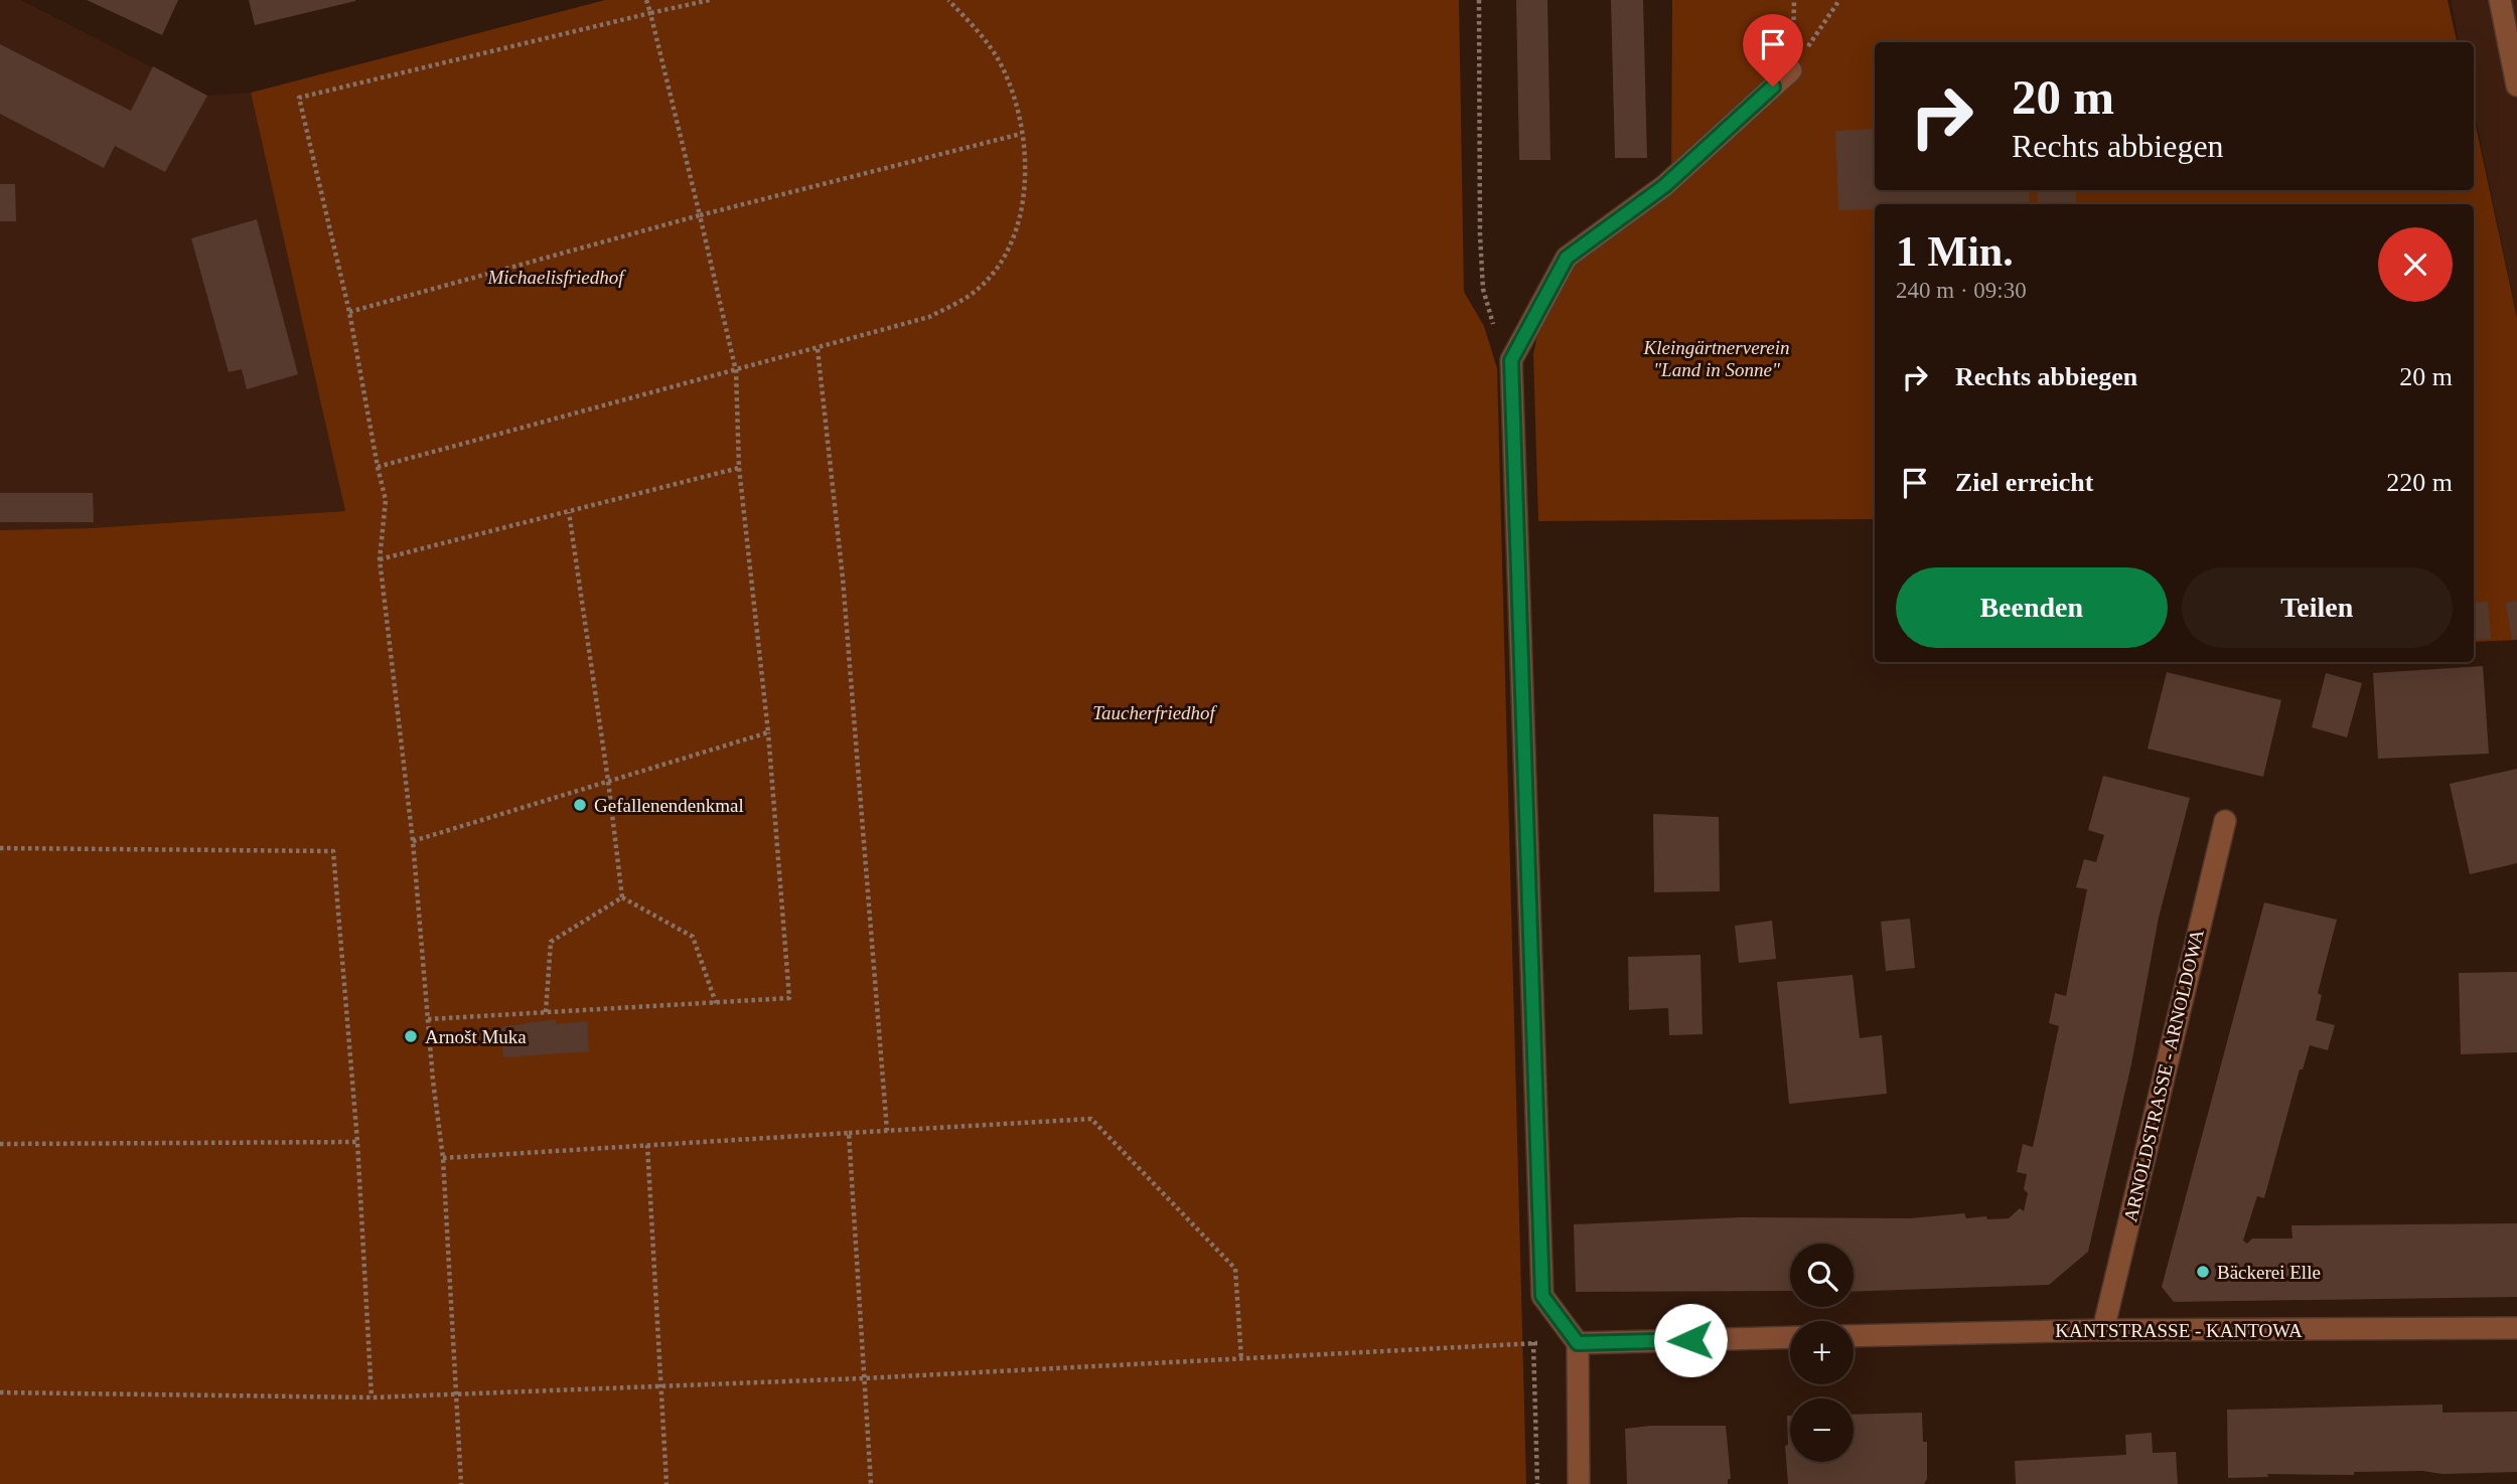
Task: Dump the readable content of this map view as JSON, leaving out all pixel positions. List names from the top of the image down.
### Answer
{
  "streets": {
    "street": ["ARNOLDSTRASSE - ARNOLDOWA", "KANTSTRASSE - KANTOWA"]
  },
  "crossings": [
    ["ARNOLDSTRASSE - ARNOLDOWA", "KANTSTRASSE - KANTOWA"]
  ],
  "parks": ["Michaelisfriedhof", "Kleingärtnerverein \"Land in Sonne\"", "Taucherfriedhof"],
  "places": ["Gefallenendenkmal", "Arnošt Muka", "Bäckerei Elle"],
  "page": {
    "turn": ["20 m", "Rechts abbiegen"],
    "heading": ["1 Min.", "240 m · 09:30"],
    "list": [
      {
        "name": "Rechts abbiegen",
        "value": "20 m"
      },
      {
        "name": "Ziel erreicht",
        "value": "220 m"
      }
    ],
    "buttons": ["Beenden", "Teilen"],
    "map_buttons": ["+", "−"]
  }
}
